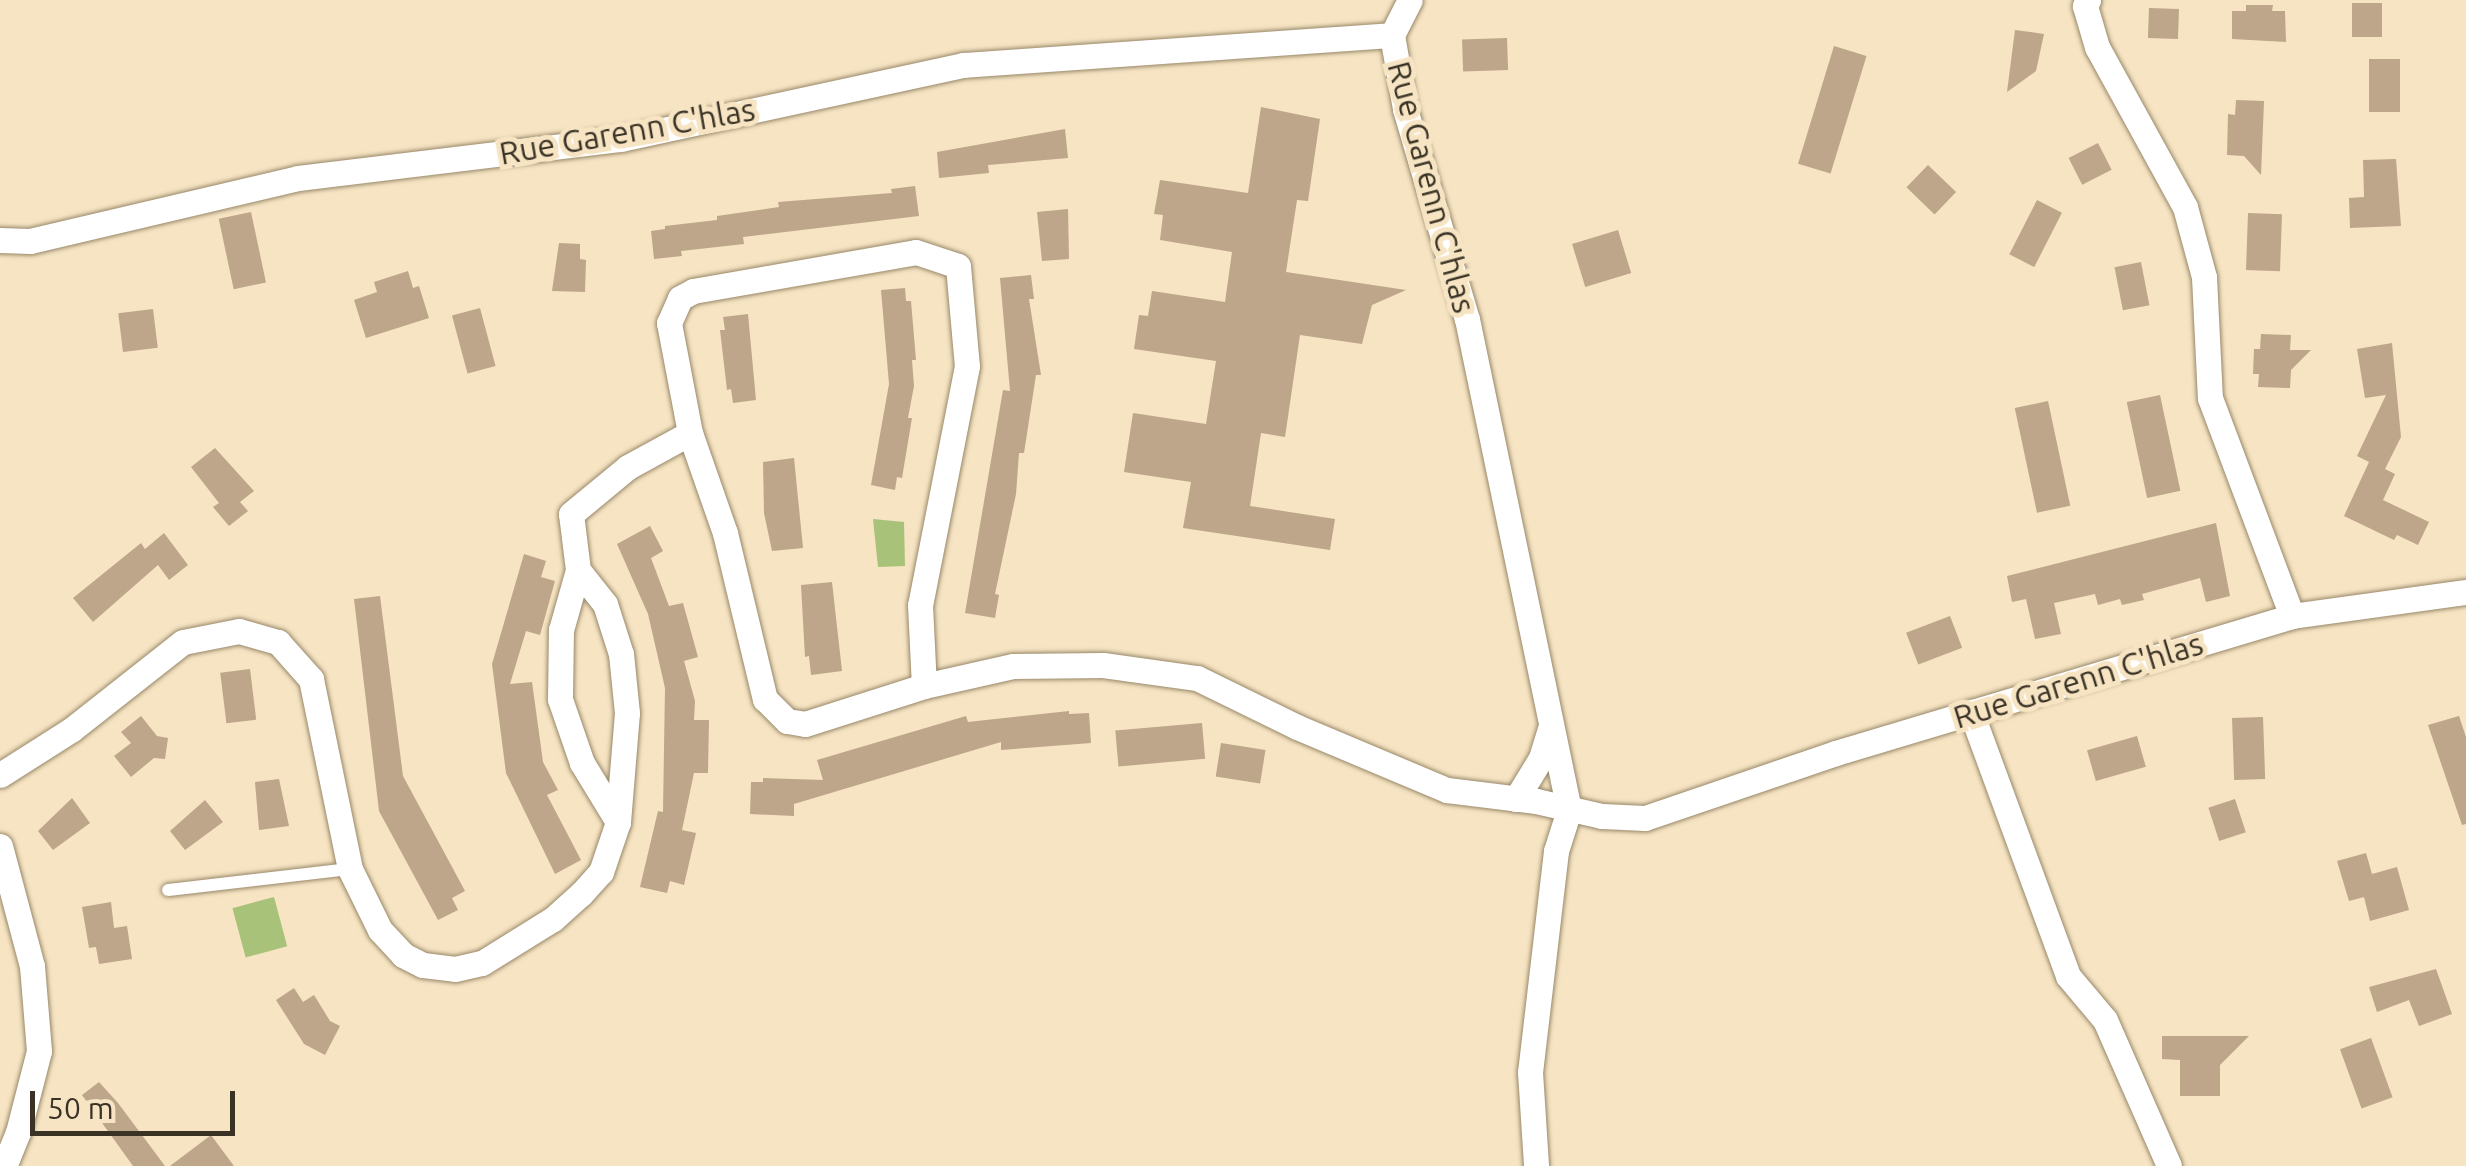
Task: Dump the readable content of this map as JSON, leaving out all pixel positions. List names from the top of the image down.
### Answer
{
  "streets": {
    "street": ["Rue Garenn C'hlas"]
  },
  "scale_bar": "50 m"
}
